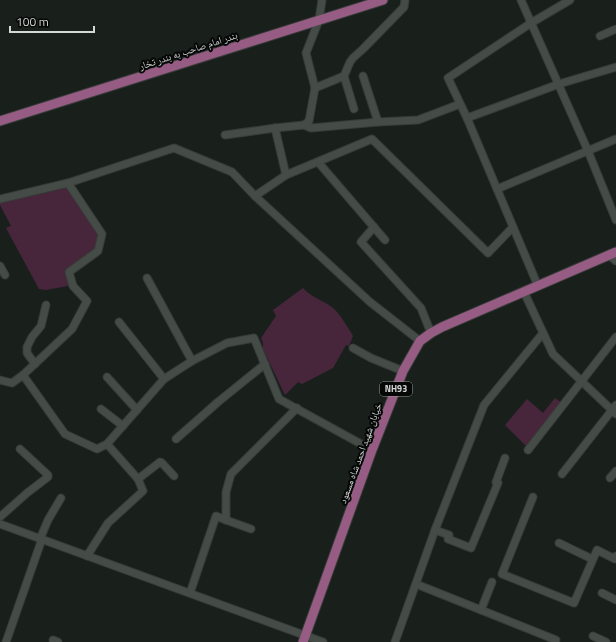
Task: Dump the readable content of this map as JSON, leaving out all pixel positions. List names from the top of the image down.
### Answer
{
  "streets": {
    "main road": ["بندر امام صاحب به بندر تخار", "NH93", "خیابان شهید احمد شاه مسعود"]
  },
  "scale_bar": "100 m"
}
